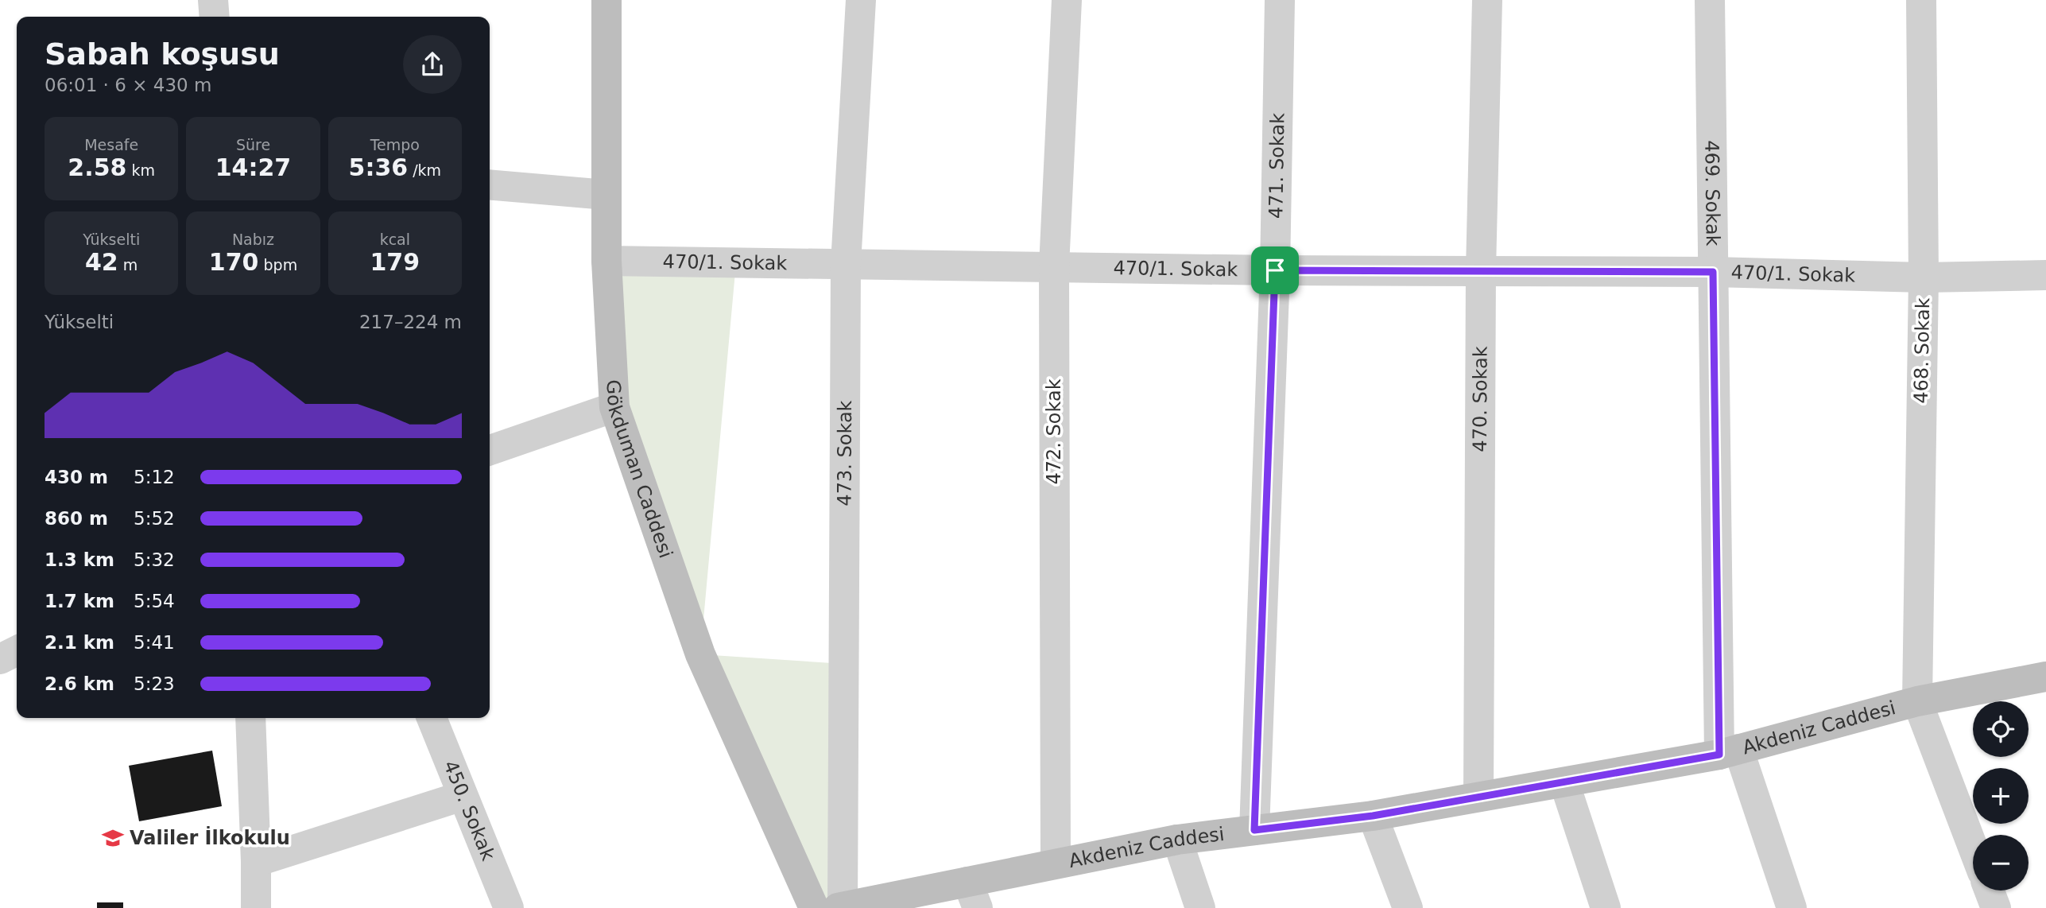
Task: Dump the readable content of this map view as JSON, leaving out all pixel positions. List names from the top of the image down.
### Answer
{
  "streets": {
    "street": [
      "471. Sokak",
      "469. Sokak",
      "470/1. Sokak",
      "468. Sokak",
      "470. Sokak",
      "472. Sokak",
      "473. Sokak",
      "Gökduman Caddesi",
      "Akdeniz Caddesi",
      "450. Sokak"
    ]
  },
  "crossings": [
    ["471. Sokak", "470/1. Sokak"],
    ["471. Sokak", "Akdeniz Caddesi"],
    ["469. Sokak", "470/1. Sokak"],
    ["469. Sokak", "Akdeniz Caddesi"],
    ["470/1. Sokak", "468. Sokak"],
    ["470/1. Sokak", "470. Sokak"],
    ["470/1. Sokak", "472. Sokak"],
    ["470/1. Sokak", "473. Sokak"],
    ["470/1. Sokak", "Gökduman Caddesi"],
    ["468. Sokak", "Akdeniz Caddesi"],
    ["470. Sokak", "Akdeniz Caddesi"],
    ["472. Sokak", "Akdeniz Caddesi"],
    ["473. Sokak", "Gökduman Caddesi"],
    ["473. Sokak", "Akdeniz Caddesi"],
    ["Gökduman Caddesi", "Akdeniz Caddesi"]
  ],
  "places": {
    "school or university": ["Valiler İlkokulu"]
  },
  "page": {
    "heading": ["Sabah koşusu", "06:01 · 6 × 430 m"],
    "stats": [
      ["Mesafe", "2.58 km"],
      ["Süre", "14:27"],
      ["Tempo", "5:36 /km"],
      ["Yükselti", "42 m"],
      ["Nabız", "170 bpm"],
      ["kcal", "179"]
    ],
    "chart": ["Yükselti", "217–224 m"],
    "list": [
      {
        "name": "430 m",
        "note": "5:12"
      },
      {
        "name": "860 m",
        "note": "5:52"
      },
      {
        "name": "1.3 km",
        "note": "5:32"
      },
      {
        "name": "1.7 km",
        "note": "5:54"
      },
      {
        "name": "2.1 km",
        "note": "5:41"
      },
      {
        "name": "2.6 km",
        "note": "5:23"
      }
    ],
    "map_buttons": ["+", "−"]
  }
}
